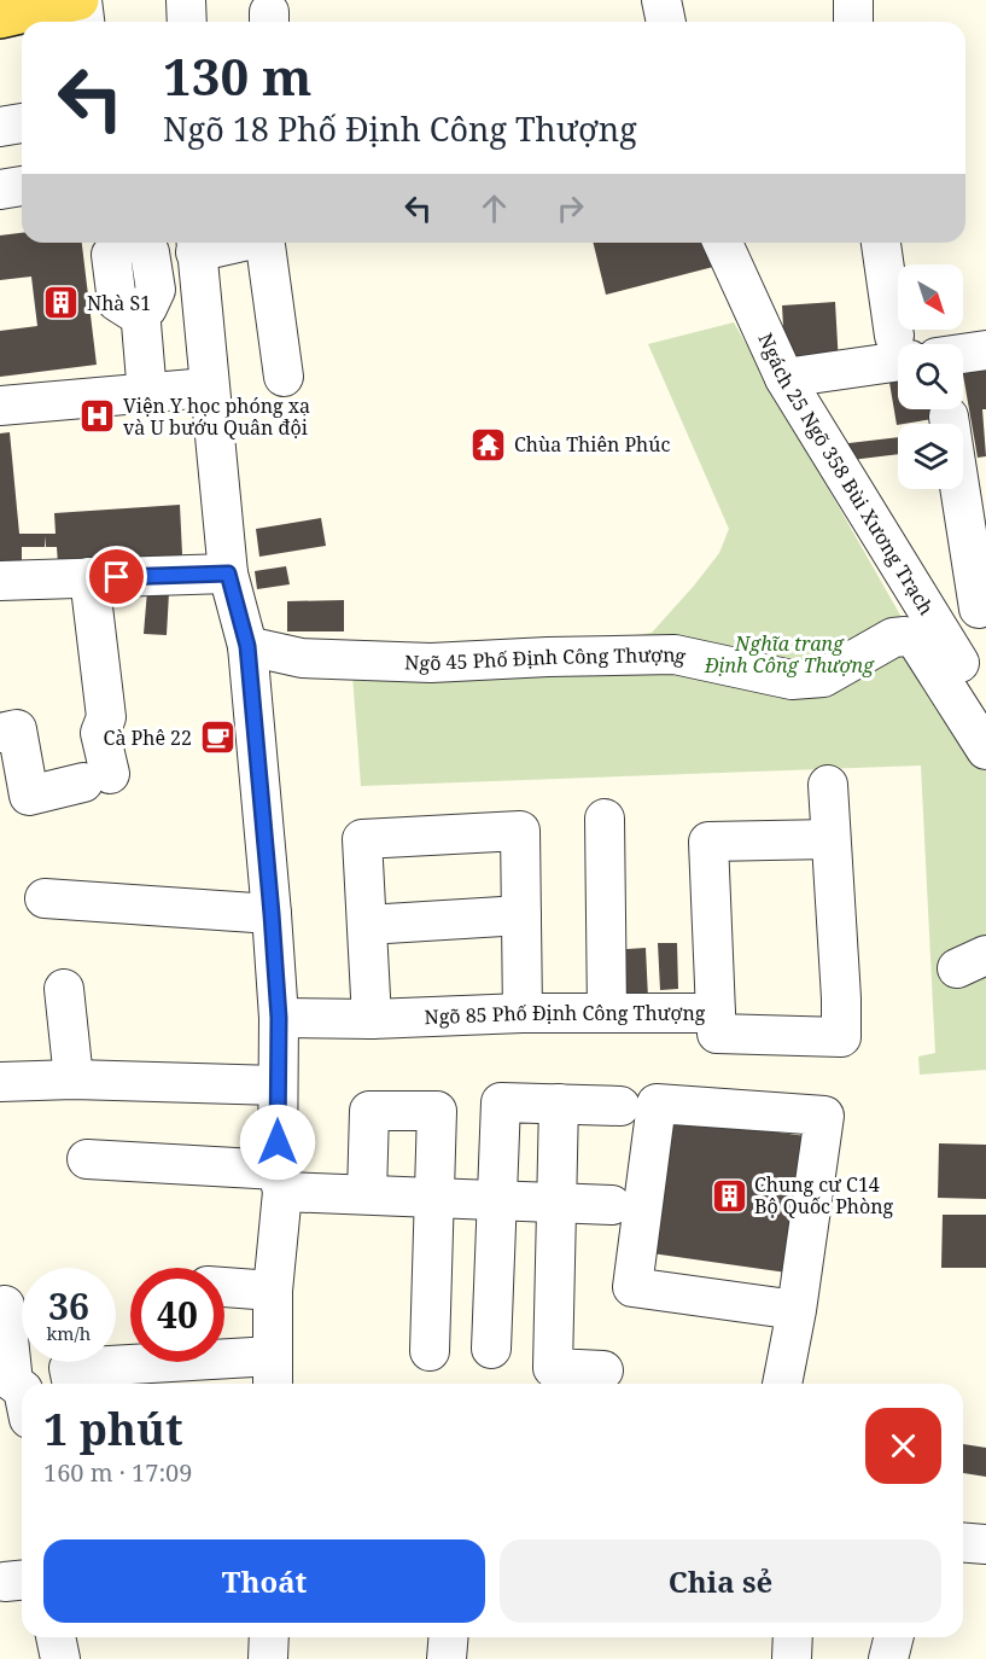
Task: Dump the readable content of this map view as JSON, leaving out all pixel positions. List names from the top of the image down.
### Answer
{
  "streets": {
    "street": ["Ngách 25 Ngõ 358 Bùi Xương Trạch", "Ngõ 45 Phố Định Công Thượng", "Ngõ 85 Phố Định Công Thượng"]
  },
  "parks": ["Nghĩa trang Định Công Thượng"],
  "places": {
    "building": ["Nhà S1", "Chung cư C14 Bộ Quốc Phòng"],
    "hospital": ["Viện Y học phóng xạ và U bướu Quân đội"],
    "temple": ["Chùa Thiên Phúc"],
    "cafe": ["Cà Phê 22"]
  },
  "north": "bottom right",
  "page": {
    "turn": ["130 m", "Ngõ 18 Phố Định Công Thượng"],
    "speed": "36 km/h",
    "limit": "40",
    "heading": ["1 phút", "160 m · 17:09"],
    "buttons": ["Thoát", "Chia sẻ"]
  }
}
